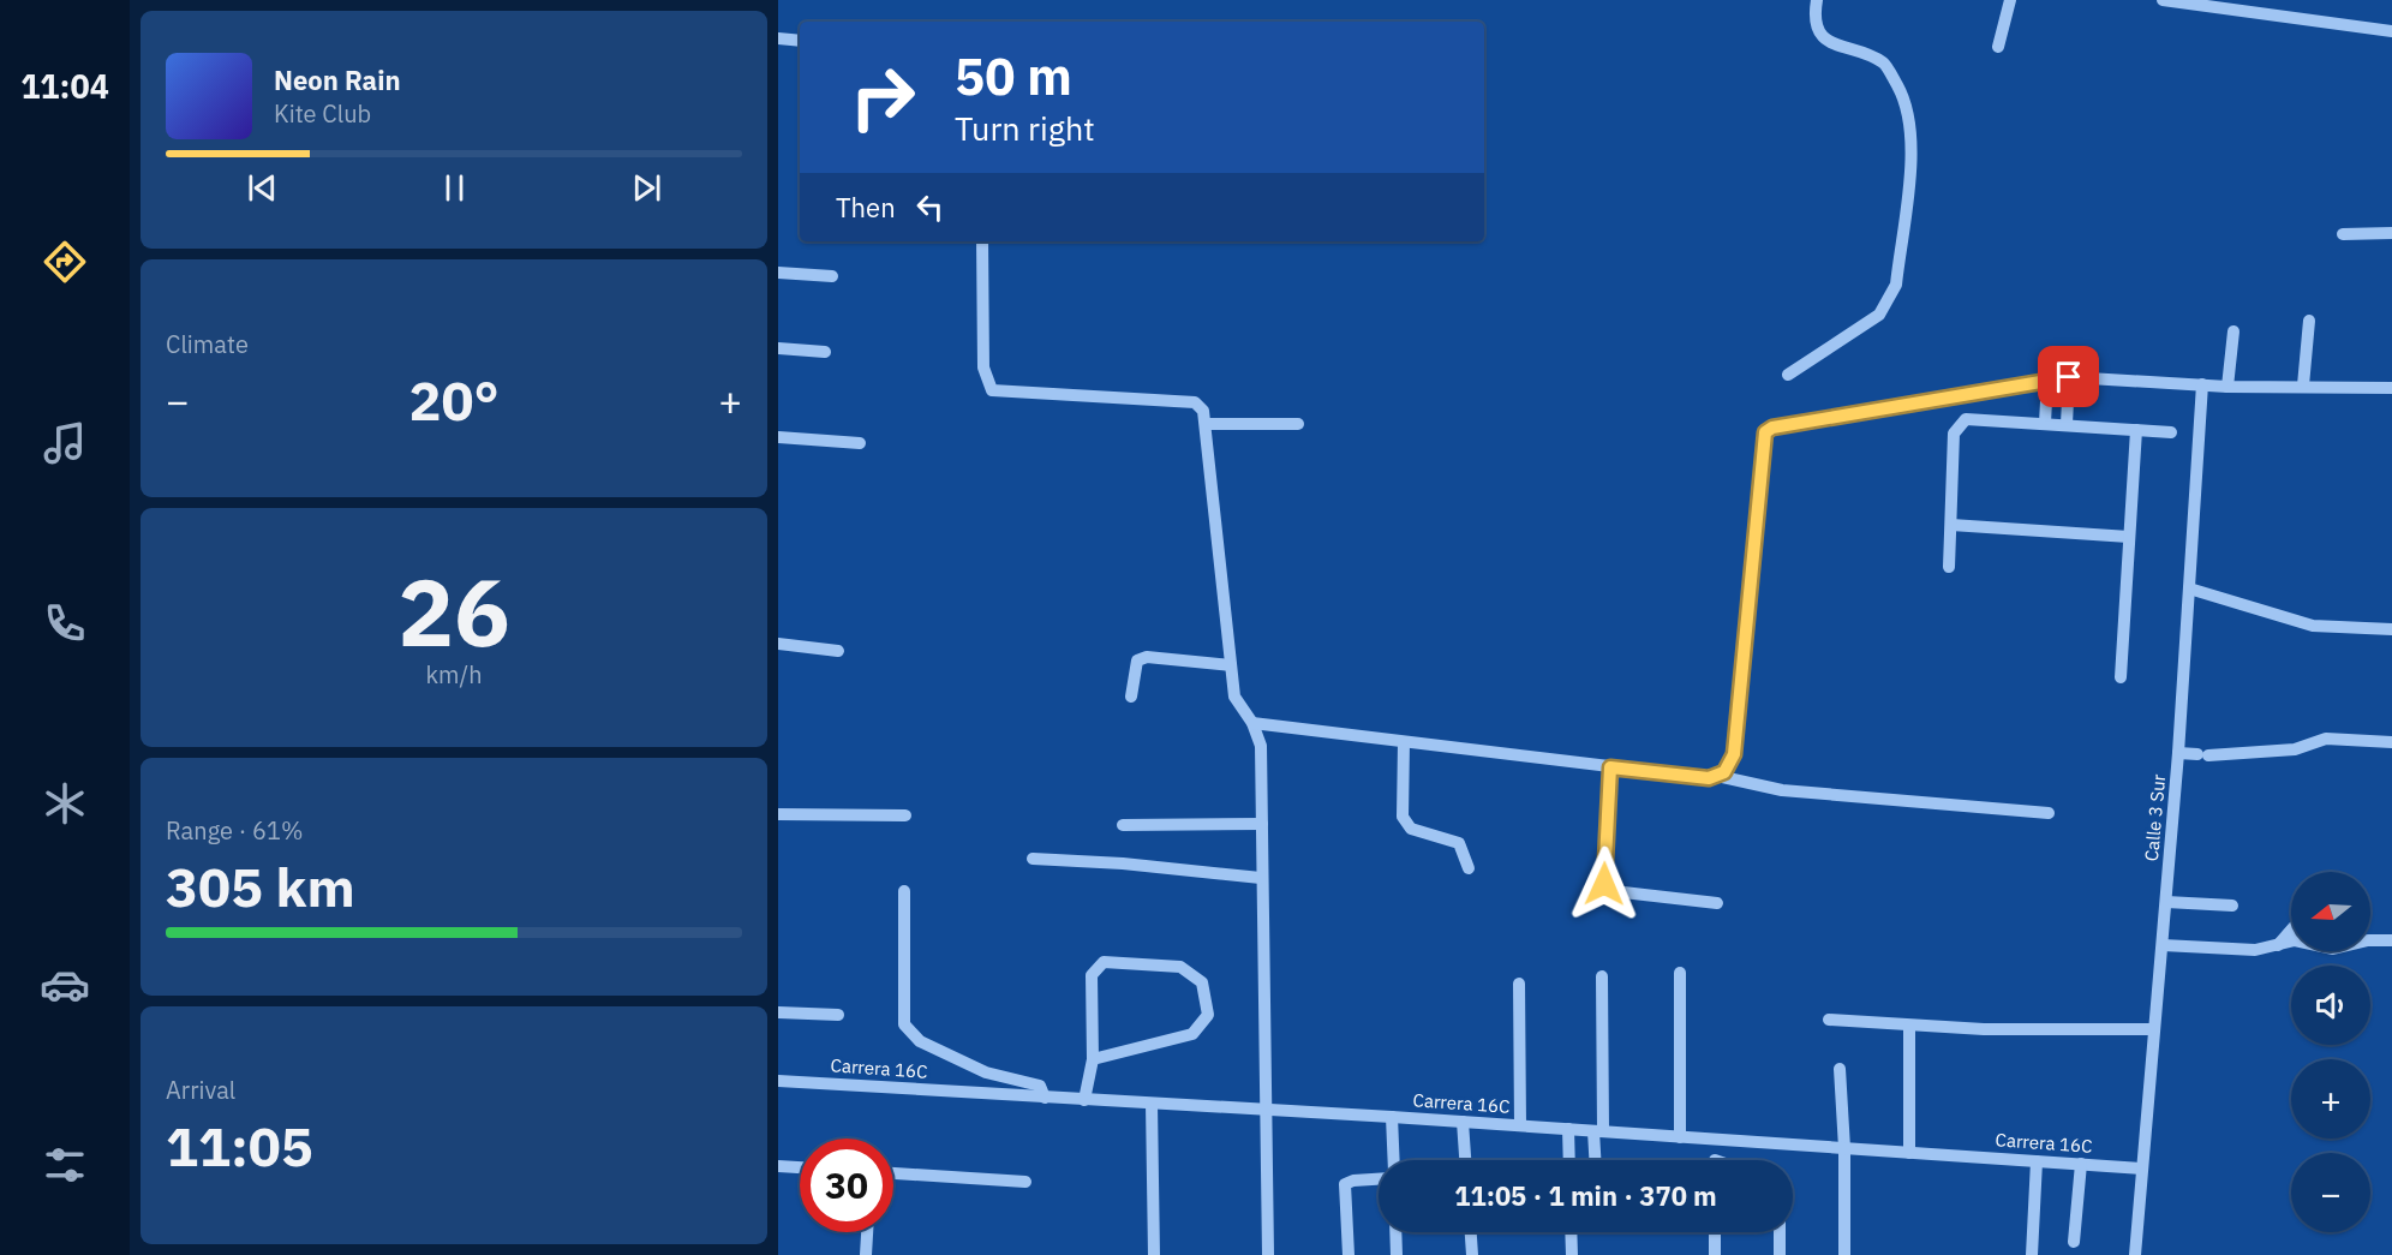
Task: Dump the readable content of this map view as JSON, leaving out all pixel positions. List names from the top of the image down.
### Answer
{
  "streets": {
    "street": ["Calle 3 Sur", "Carrera 16C"]
  },
  "crossings": [
    ["Calle 3 Sur", "Carrera 16C"]
  ],
  "north": "left",
  "page": {
    "tabs": "11:04",
    "turn": ["50 m", "Turn right"],
    "song": ["Neon Rain", "Kite Club"],
    "then": "Then",
    "tile": [
      "Climate",
      ["26", "km/h"],
      ["Range · 61%", "305 km"],
      ["Arrival", "11:05"]
    ],
    "heat": ["−", "20°", "+"],
    "map_buttons": ["+", "−"],
    "limit": "30",
    "trip": "11:05 · 1 min · 370 m"
  }
}
